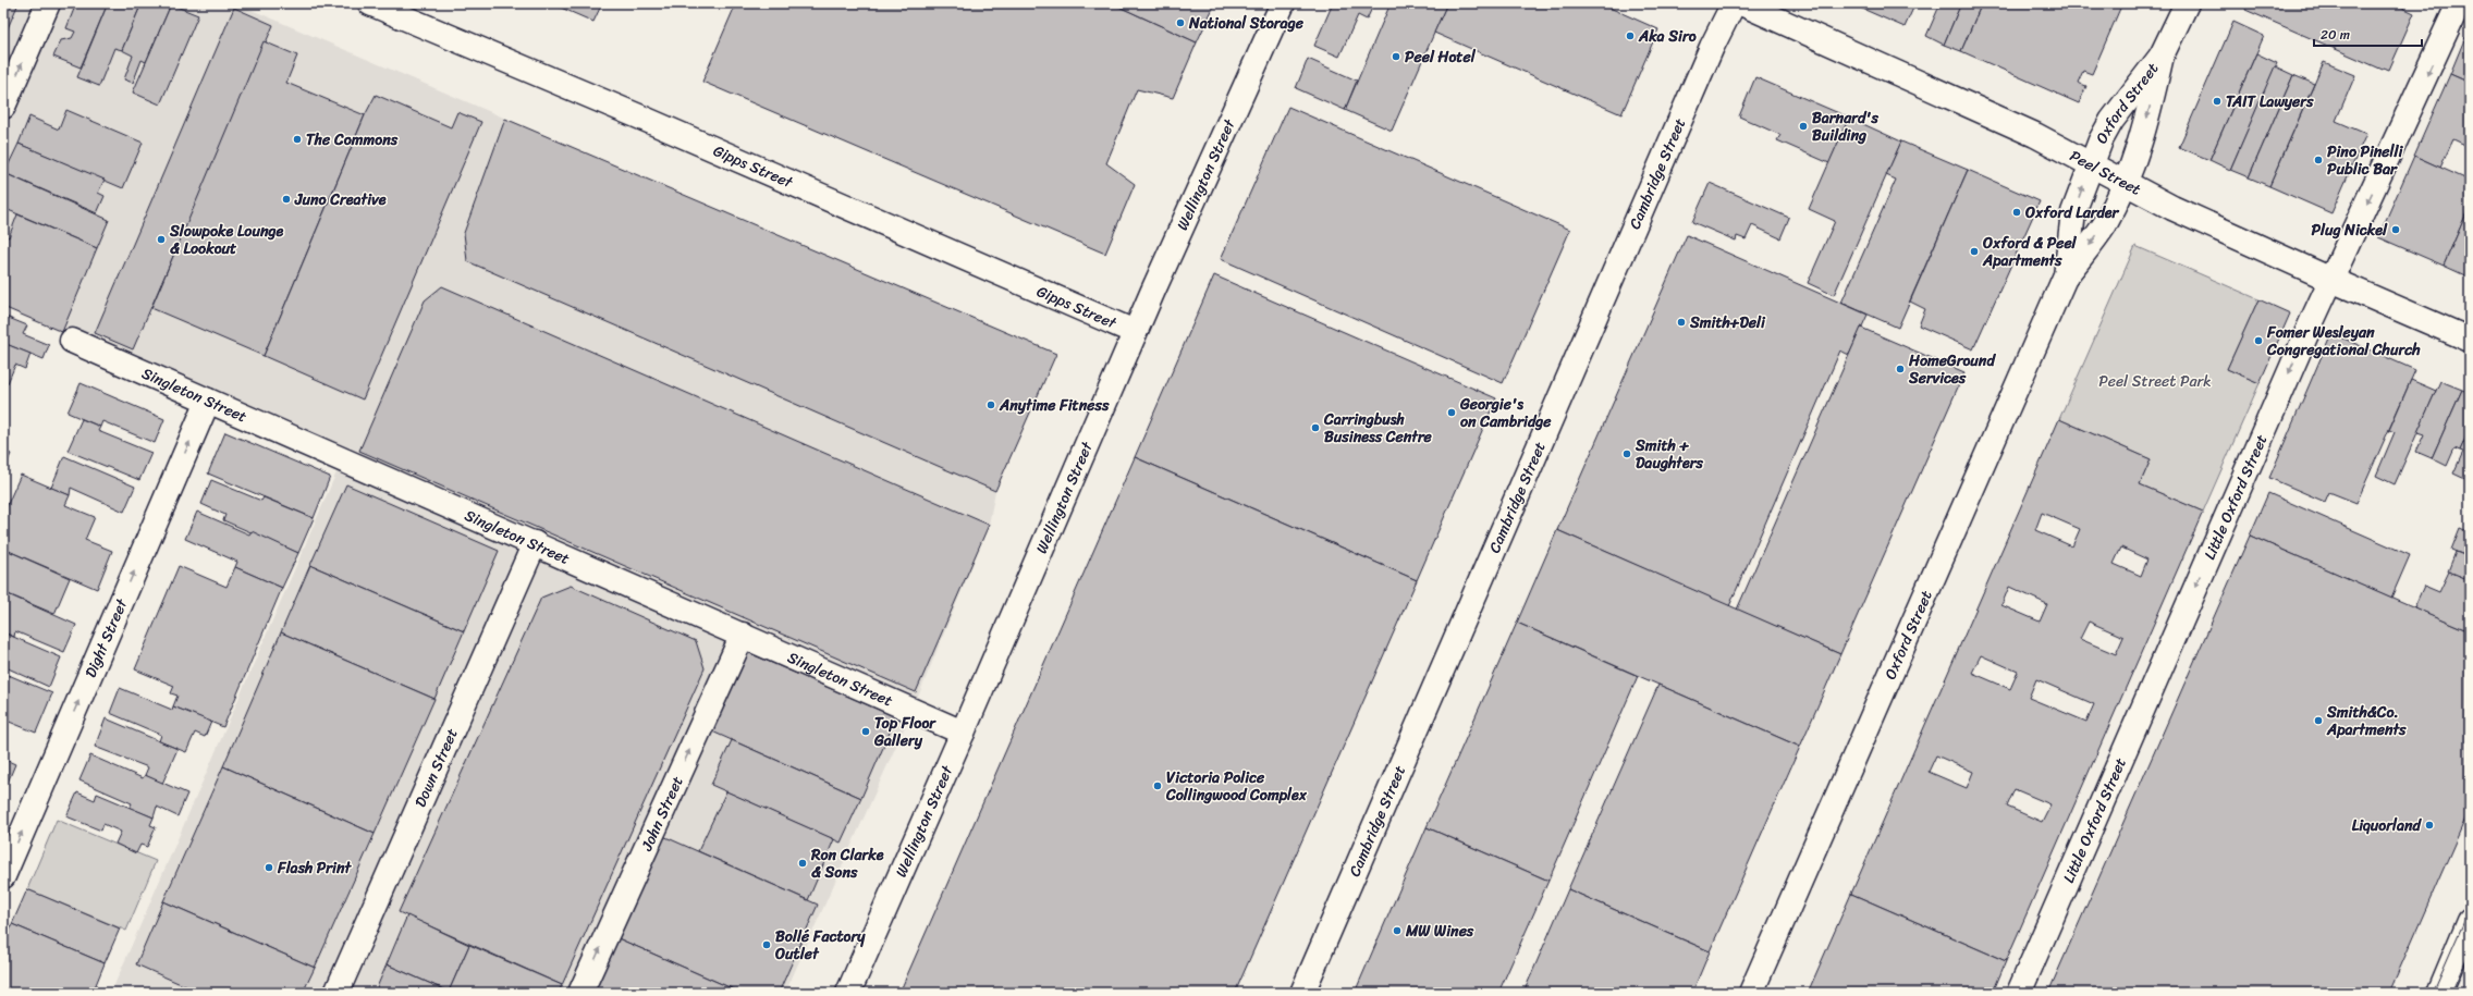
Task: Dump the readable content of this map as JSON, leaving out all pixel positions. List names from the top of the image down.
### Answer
{
  "streets": {
    "street": [
      "Oxford Street",
      "Gipps Street",
      "Peel Street",
      "Wellington Street",
      "Cambridge Street",
      "Singleton Street",
      "Little Oxford Street",
      "Dight Street",
      "Down Street",
      "John Street"
    ]
  },
  "crossings": [
    ["Oxford Street", "Peel Street"],
    ["Gipps Street", "Wellington Street"],
    ["Peel Street", "Little Oxford Street"],
    ["Wellington Street", "Singleton Street"],
    ["Singleton Street", "Dight Street"],
    ["Singleton Street", "Down Street"],
    ["Singleton Street", "John Street"]
  ],
  "one_way": ["Little Oxford Street", "Dight Street", "John Street"],
  "parks": ["Peel Street Park"],
  "places": [
    "National Storage",
    "Aka Siro",
    "Peel Hotel",
    "TAIT Lawyers",
    "Barnard's Building",
    "The Commons",
    "Pino Pinelli Public Bar",
    "Juno Creative",
    "Oxford Larder",
    "Plug Nickel",
    "Slowpoke Lounge & Lookout",
    "Oxford & Peel Apartments",
    "Smith+Deli",
    "Fomer Wesleyan Congregational Church",
    "HomeGround Services",
    "Anytime Fitness",
    "Georgie's on Cambridge",
    "Carringbush Business Centre",
    "Smith + Daughters",
    "Smith&Co. Apartments",
    "Top Floor Gallery",
    "Victoria Police Collingwood Complex",
    "Liquorland",
    "Ron Clarke & Sons",
    "Flash Print",
    "MW Wines",
    "Bollé Factory Outlet"
  ],
  "scale_bar": "20 m"
}
